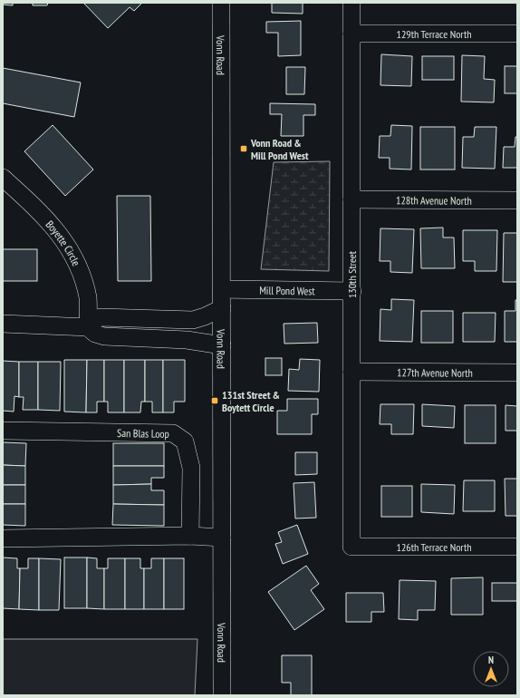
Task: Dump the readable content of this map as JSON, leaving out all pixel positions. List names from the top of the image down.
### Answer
{
  "streets": {
    "street": [
      "129th Terrace North",
      "Vonn Road",
      "128th Avenue North",
      "Boyette Circle",
      "130th Street",
      "Mill Pond West",
      "127th Avenue North",
      "San Blas Loop",
      "126th Terrace North"
    ]
  },
  "crossings": [
    ["129th Terrace North", "130th Street"],
    ["Vonn Road", "Mill Pond West"],
    ["128th Avenue North", "130th Street"],
    ["130th Street", "Mill Pond West"],
    ["130th Street", "127th Avenue North"],
    ["130th Street", "126th Terrace North"]
  ],
  "places": {
    "transit": ["Vonn Road & Mill Pond West", "131st Street & Boytett Circle"]
  },
  "north": "top"
}
